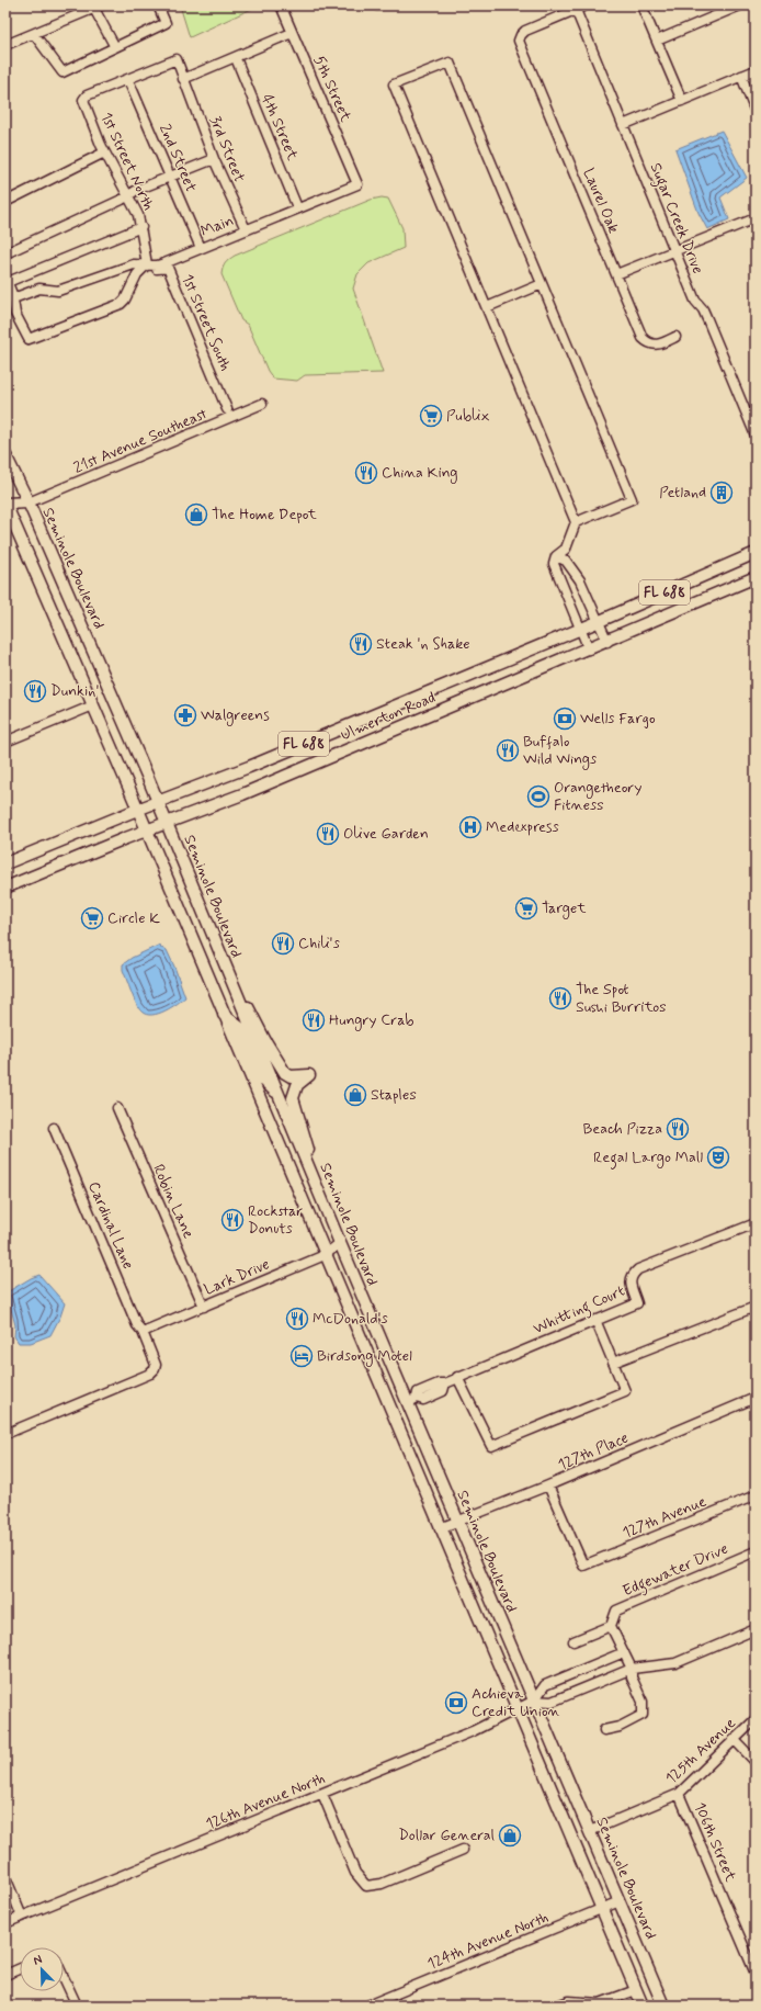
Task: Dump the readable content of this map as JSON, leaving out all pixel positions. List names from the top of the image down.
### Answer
{
  "streets": {
    "main road": ["Seminole Boulevard", "FL 688", "Ulmerton Road"],
    "street": [
      "5th Street",
      "4th Street",
      "3rd Street",
      "2nd Street",
      "1st Street North",
      "Laurel Oak",
      "Sugar Creek Drive",
      "Main",
      "1st Street South",
      "21st Avenue Southeast",
      "Robin Lane",
      "Cardinal Lane",
      "Lark Drive",
      "Whitting Court",
      "127th Place",
      "127th Avenue",
      "Edgewater Drive",
      "125th Avenue",
      "126th Avenue North",
      "106th Street",
      "124th Avenue North"
    ]
  },
  "crossings": [
    ["5th Street", "Main"],
    ["4th Street", "Main"],
    ["3rd Street", "2nd Street"],
    ["3rd Street", "1st Street North"],
    ["3rd Street", "Main"],
    ["2nd Street", "1st Street North"],
    ["2nd Street", "Main"],
    ["1st Street North", "Main"],
    ["1st Street North", "1st Street South"],
    ["Laurel Oak", "Sugar Creek Drive"],
    ["Main", "1st Street South"],
    ["21st Avenue Southeast", "Seminole Boulevard"],
    ["Seminole Boulevard", "Ulmerton Road"],
    ["Seminole Boulevard", "Lark Drive"],
    ["Seminole Boulevard", "Whitting Court"],
    ["Seminole Boulevard", "127th Place"],
    ["Seminole Boulevard", "125th Avenue"],
    ["Seminole Boulevard", "126th Avenue North"],
    ["Seminole Boulevard", "124th Avenue North"],
    ["Robin Lane", "Lark Drive"],
    ["Cardinal Lane", "Lark Drive"],
    ["127th Place", "127th Avenue"],
    ["125th Avenue", "106th Street"]
  ],
  "places": {
    "supermarket": ["Publix", "Target", "Circle K"],
    "restaurant": [
      "China King",
      "Steak 'n Shake",
      "Dunkin'",
      "Buffalo Wild Wings",
      "Olive Garden",
      "Chili's",
      "The Spot Sushi Burritos",
      "Hungry Crab",
      "Beach Pizza",
      "Rockstar Donuts",
      "McDonald's"
    ],
    "building": ["Petland"],
    "shop": ["The Home Depot", "Staples", "Dollar General"],
    "pharmacy": ["Walgreens"],
    "bank": ["Wells Fargo", "Achieva Credit Union"],
    "sports": ["Orangetheory Fitness"],
    "hospital": ["Medexpress"],
    "theatre": ["Regal Largo Mall"],
    "hotel": ["Birdsong Motel"]
  },
  "north": "top left"
}
